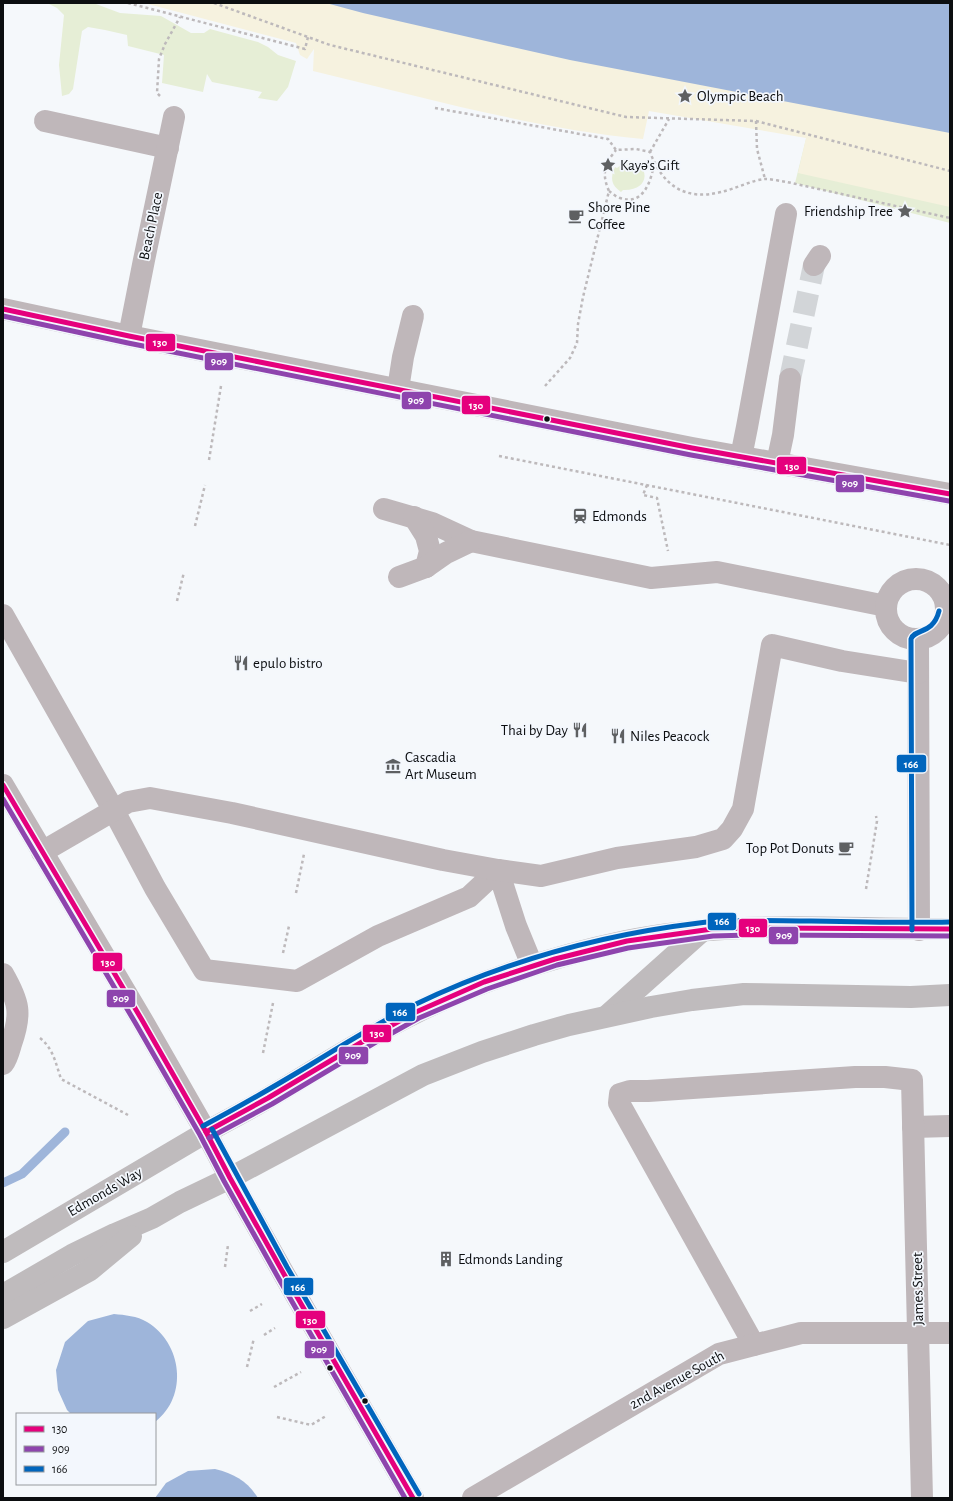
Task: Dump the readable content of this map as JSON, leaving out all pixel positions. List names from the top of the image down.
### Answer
{
  "streets": {
    "main road": ["Edmonds Way"],
    "street": ["Beach Place", "James Street", "2nd Avenue South"]
  },
  "crossings": [
    ["James Street", "2nd Avenue South"]
  ],
  "places": {
    "place": ["Olympic Beach", "Kayə’s Gift", "Friendship Tree"],
    "cafe": ["Shore Pine Coffee", "Top Pot Donuts"],
    "station": ["Edmonds"],
    "restaurant": ["epulo bistro", "Thai by Day", "Niles Peacock"],
    "museum": ["Cascadia Art Museum"],
    "building": ["Edmonds Landing"]
  },
  "lines": ["transit line 130", "transit line 909", "transit line 166"],
  "legend": ["130", "909", "166"]
}
